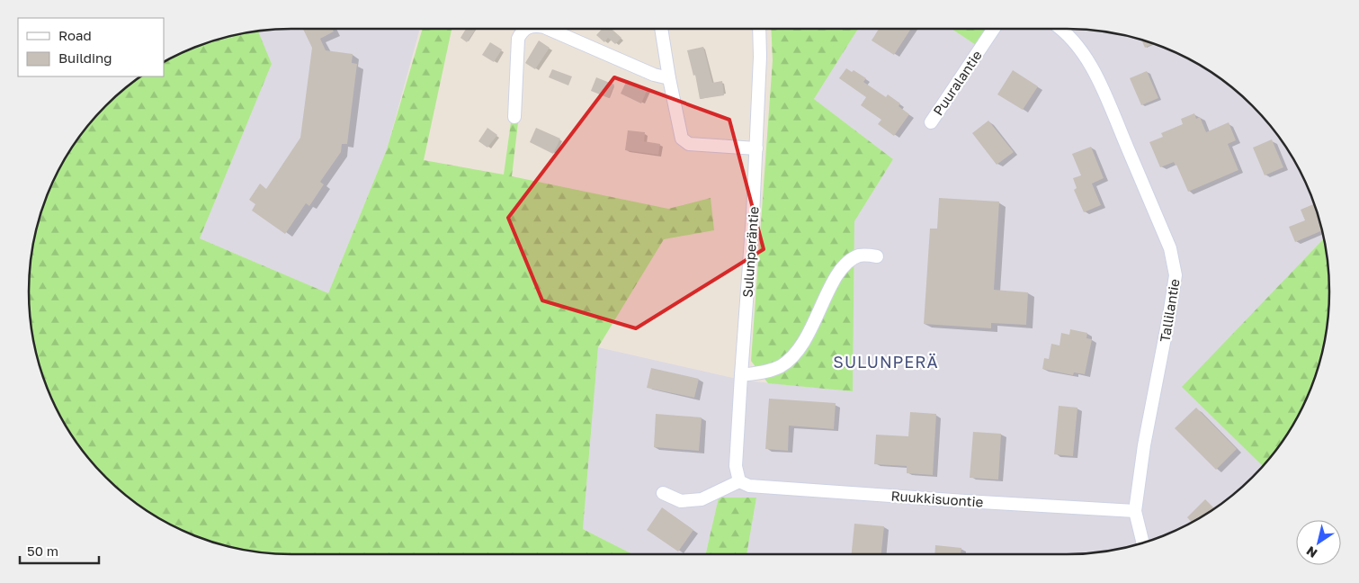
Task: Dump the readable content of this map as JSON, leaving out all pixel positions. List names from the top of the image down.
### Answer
{
  "streets": {
    "street": [
      "Puuralantie",
      "Sulunperäntie",
      "Tallilantie",
      "Ruukkisuontie"
    ]
  },
  "crossings": [
    ["Sulunperäntie", "Ruukkisuontie"],
    ["Tallilantie", "Ruukkisuontie"]
  ],
  "districts": ["SULUNPERÄ"],
  "legend": ["Road", "Building"],
  "scale_bar": "50 m",
  "north": "bottom left"
}
